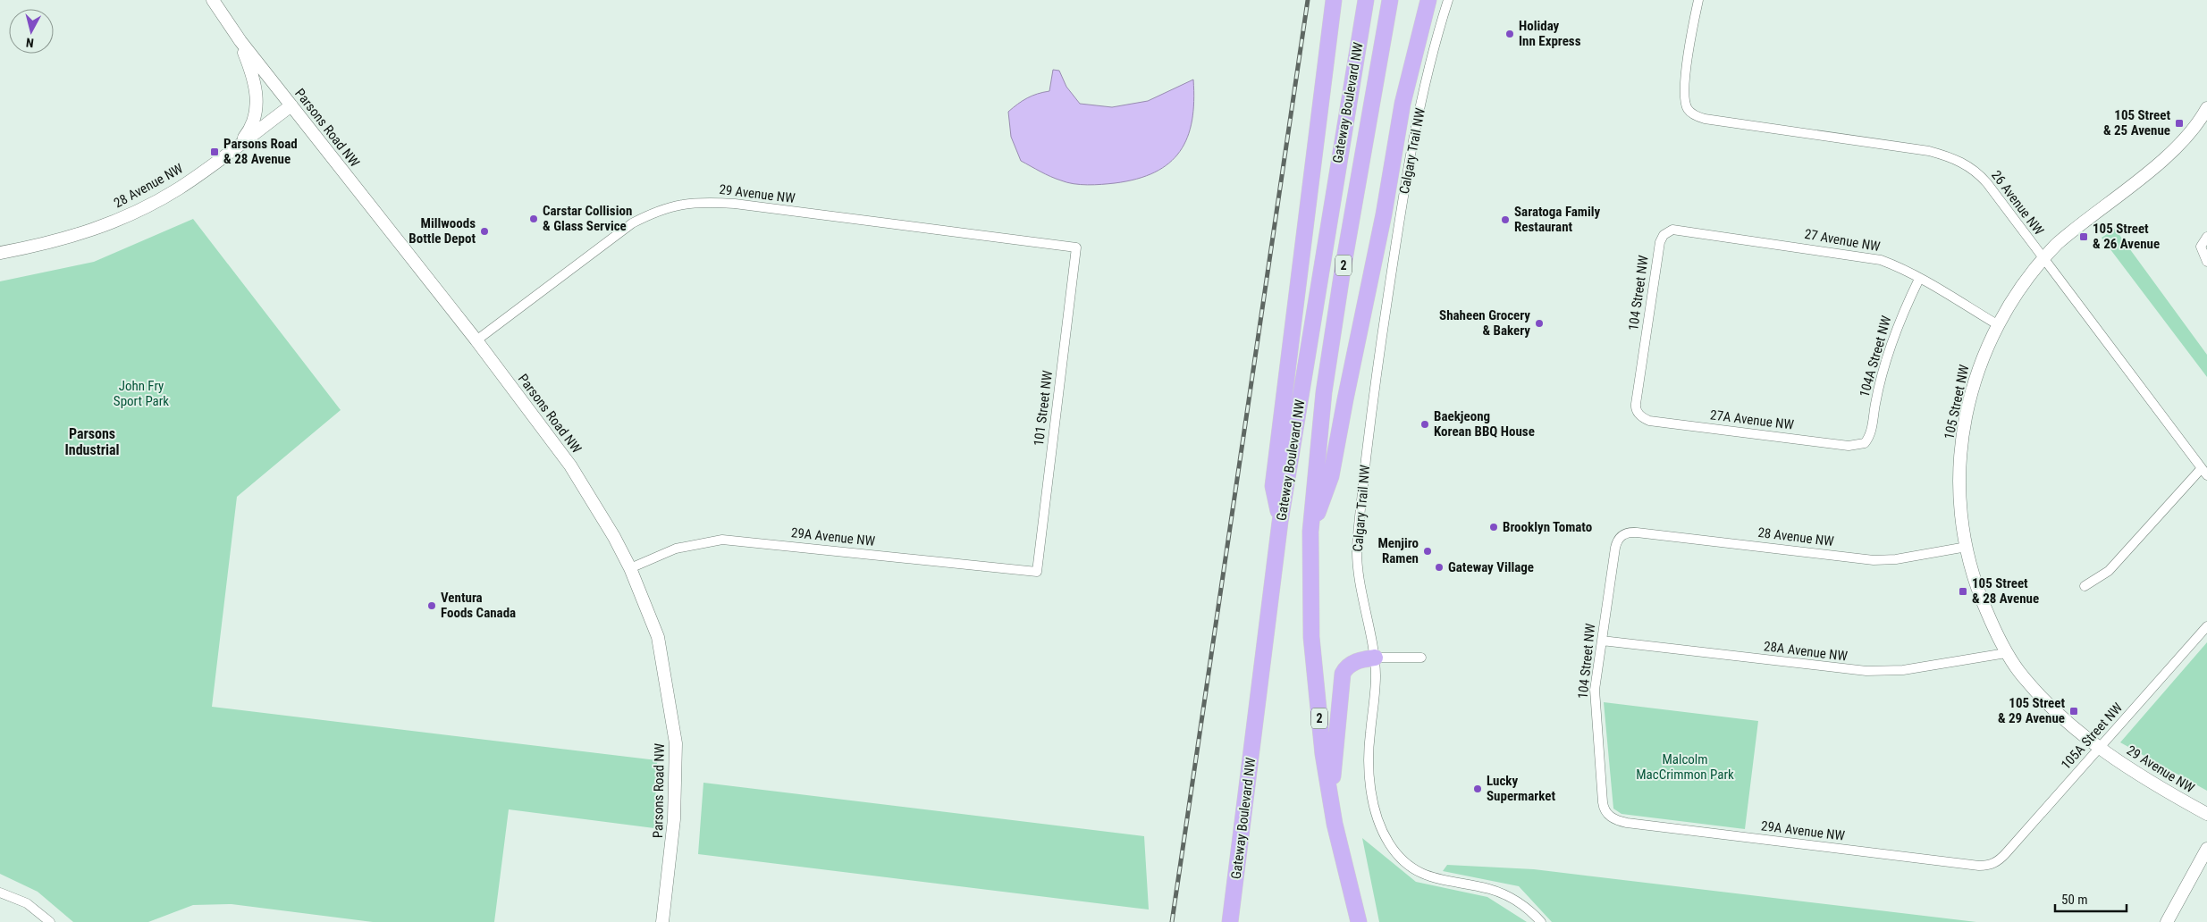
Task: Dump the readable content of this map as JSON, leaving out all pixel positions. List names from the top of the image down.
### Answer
{
  "streets": {
    "highway": ["Gateway Boulevard NW", "2"],
    "street": [
      "Parsons Road NW",
      "Calgary Trail NW",
      "28 Avenue NW",
      "29 Avenue NW",
      "26 Avenue NW",
      "27 Avenue NW",
      "104 Street NW",
      "104A Street NW",
      "105 Street NW",
      "101 Street NW",
      "27A Avenue NW",
      "29A Avenue NW",
      "28A Avenue NW",
      "105A Street NW"
    ]
  },
  "crossings": [
    ["Parsons Road NW", "28 Avenue NW"],
    ["Parsons Road NW", "29 Avenue NW"],
    ["Parsons Road NW", "29A Avenue NW"],
    ["28 Avenue NW", "104 Street NW"],
    ["28 Avenue NW", "105 Street NW"],
    ["29 Avenue NW", "105 Street NW"],
    ["29 Avenue NW", "101 Street NW"],
    ["29 Avenue NW", "105A Street NW"],
    ["26 Avenue NW", "105 Street NW"],
    ["27 Avenue NW", "104 Street NW"],
    ["27 Avenue NW", "104A Street NW"],
    ["27 Avenue NW", "105 Street NW"],
    ["104 Street NW", "27A Avenue NW"],
    ["104 Street NW", "29A Avenue NW"],
    ["104 Street NW", "28A Avenue NW"],
    ["104A Street NW", "27A Avenue NW"],
    ["105 Street NW", "28A Avenue NW"],
    ["105 Street NW", "105A Street NW"],
    ["101 Street NW", "29A Avenue NW"],
    ["29A Avenue NW", "105A Street NW"]
  ],
  "districts": ["Parsons Industrial"],
  "parks": ["John Fry Sport Park", "Malcolm MacCrimmon Park"],
  "places": {
    "other": [
      "Holiday Inn Express",
      "Carstar Collision & Glass Service",
      "Saratoga Family Restaurant",
      "Millwoods Bottle Depot",
      "Shaheen Grocery & Bakery",
      "Baekjeong Korean BBQ House",
      "Brooklyn Tomato",
      "Menjiro Ramen",
      "Gateway Village",
      "Ventura Foods Canada",
      "Lucky Supermarket"
    ],
    "transit": [
      "105 Street & 25 Avenue",
      "Parsons Road & 28 Avenue",
      "105 Street & 26 Avenue",
      "105 Street & 28 Avenue",
      "105 Street & 29 Avenue"
    ]
  },
  "scale_bar": "50 m",
  "north": "bottom"
}
